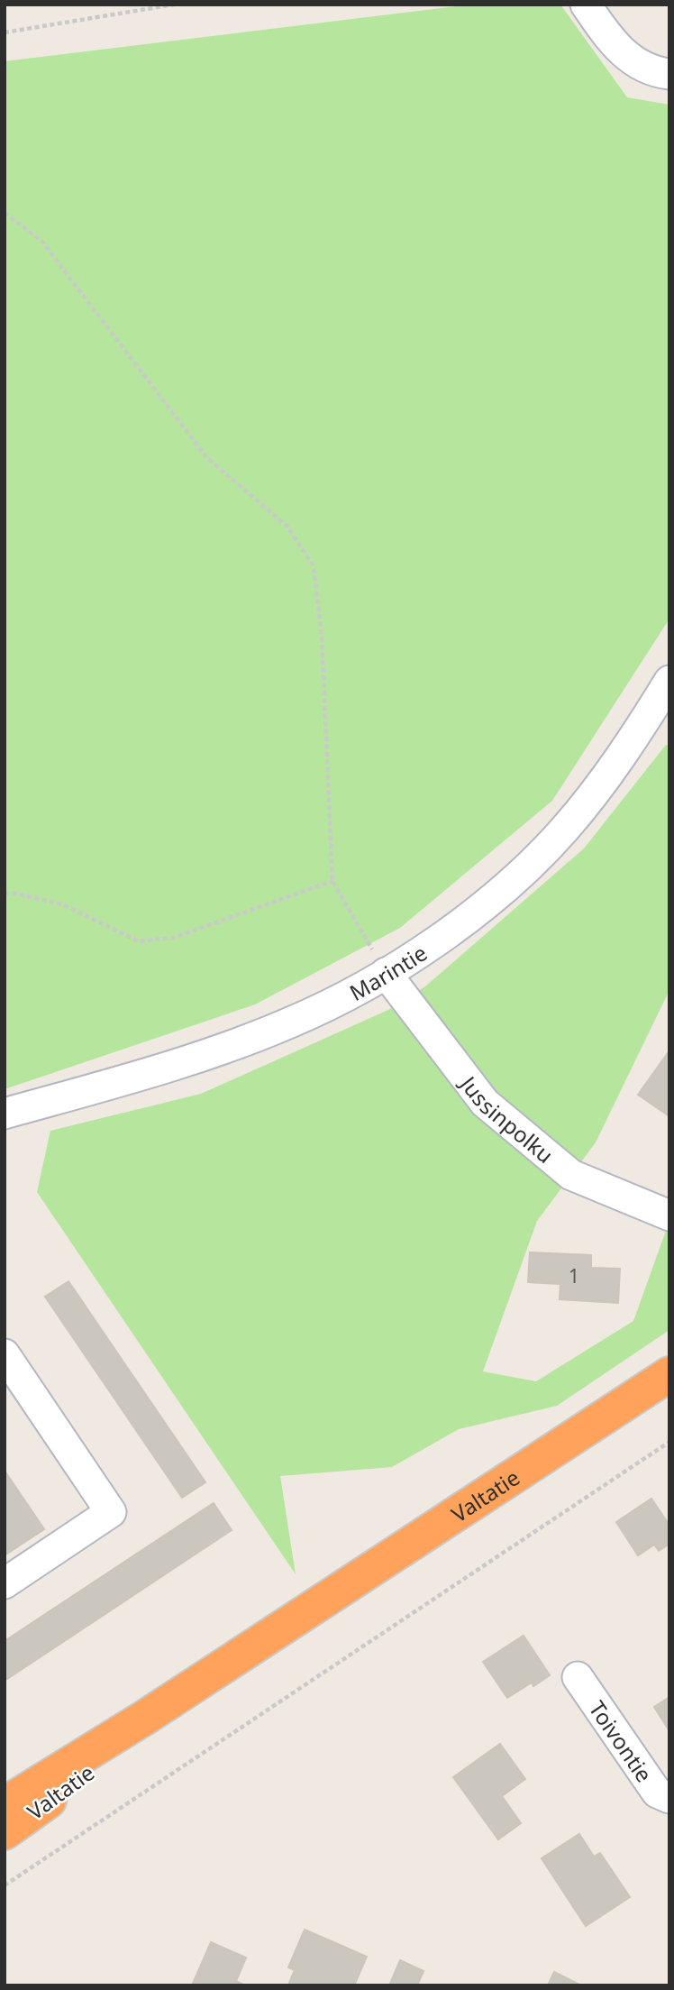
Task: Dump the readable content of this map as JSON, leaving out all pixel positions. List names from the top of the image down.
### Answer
{
  "streets": {
    "highway": ["Valtatie"],
    "street": ["Marintie", "Jussinpolku", "Toivontie"]
  },
  "crossings": [
    ["Marintie", "Jussinpolku"]
  ],
  "house_numbers": ["1"]
}
